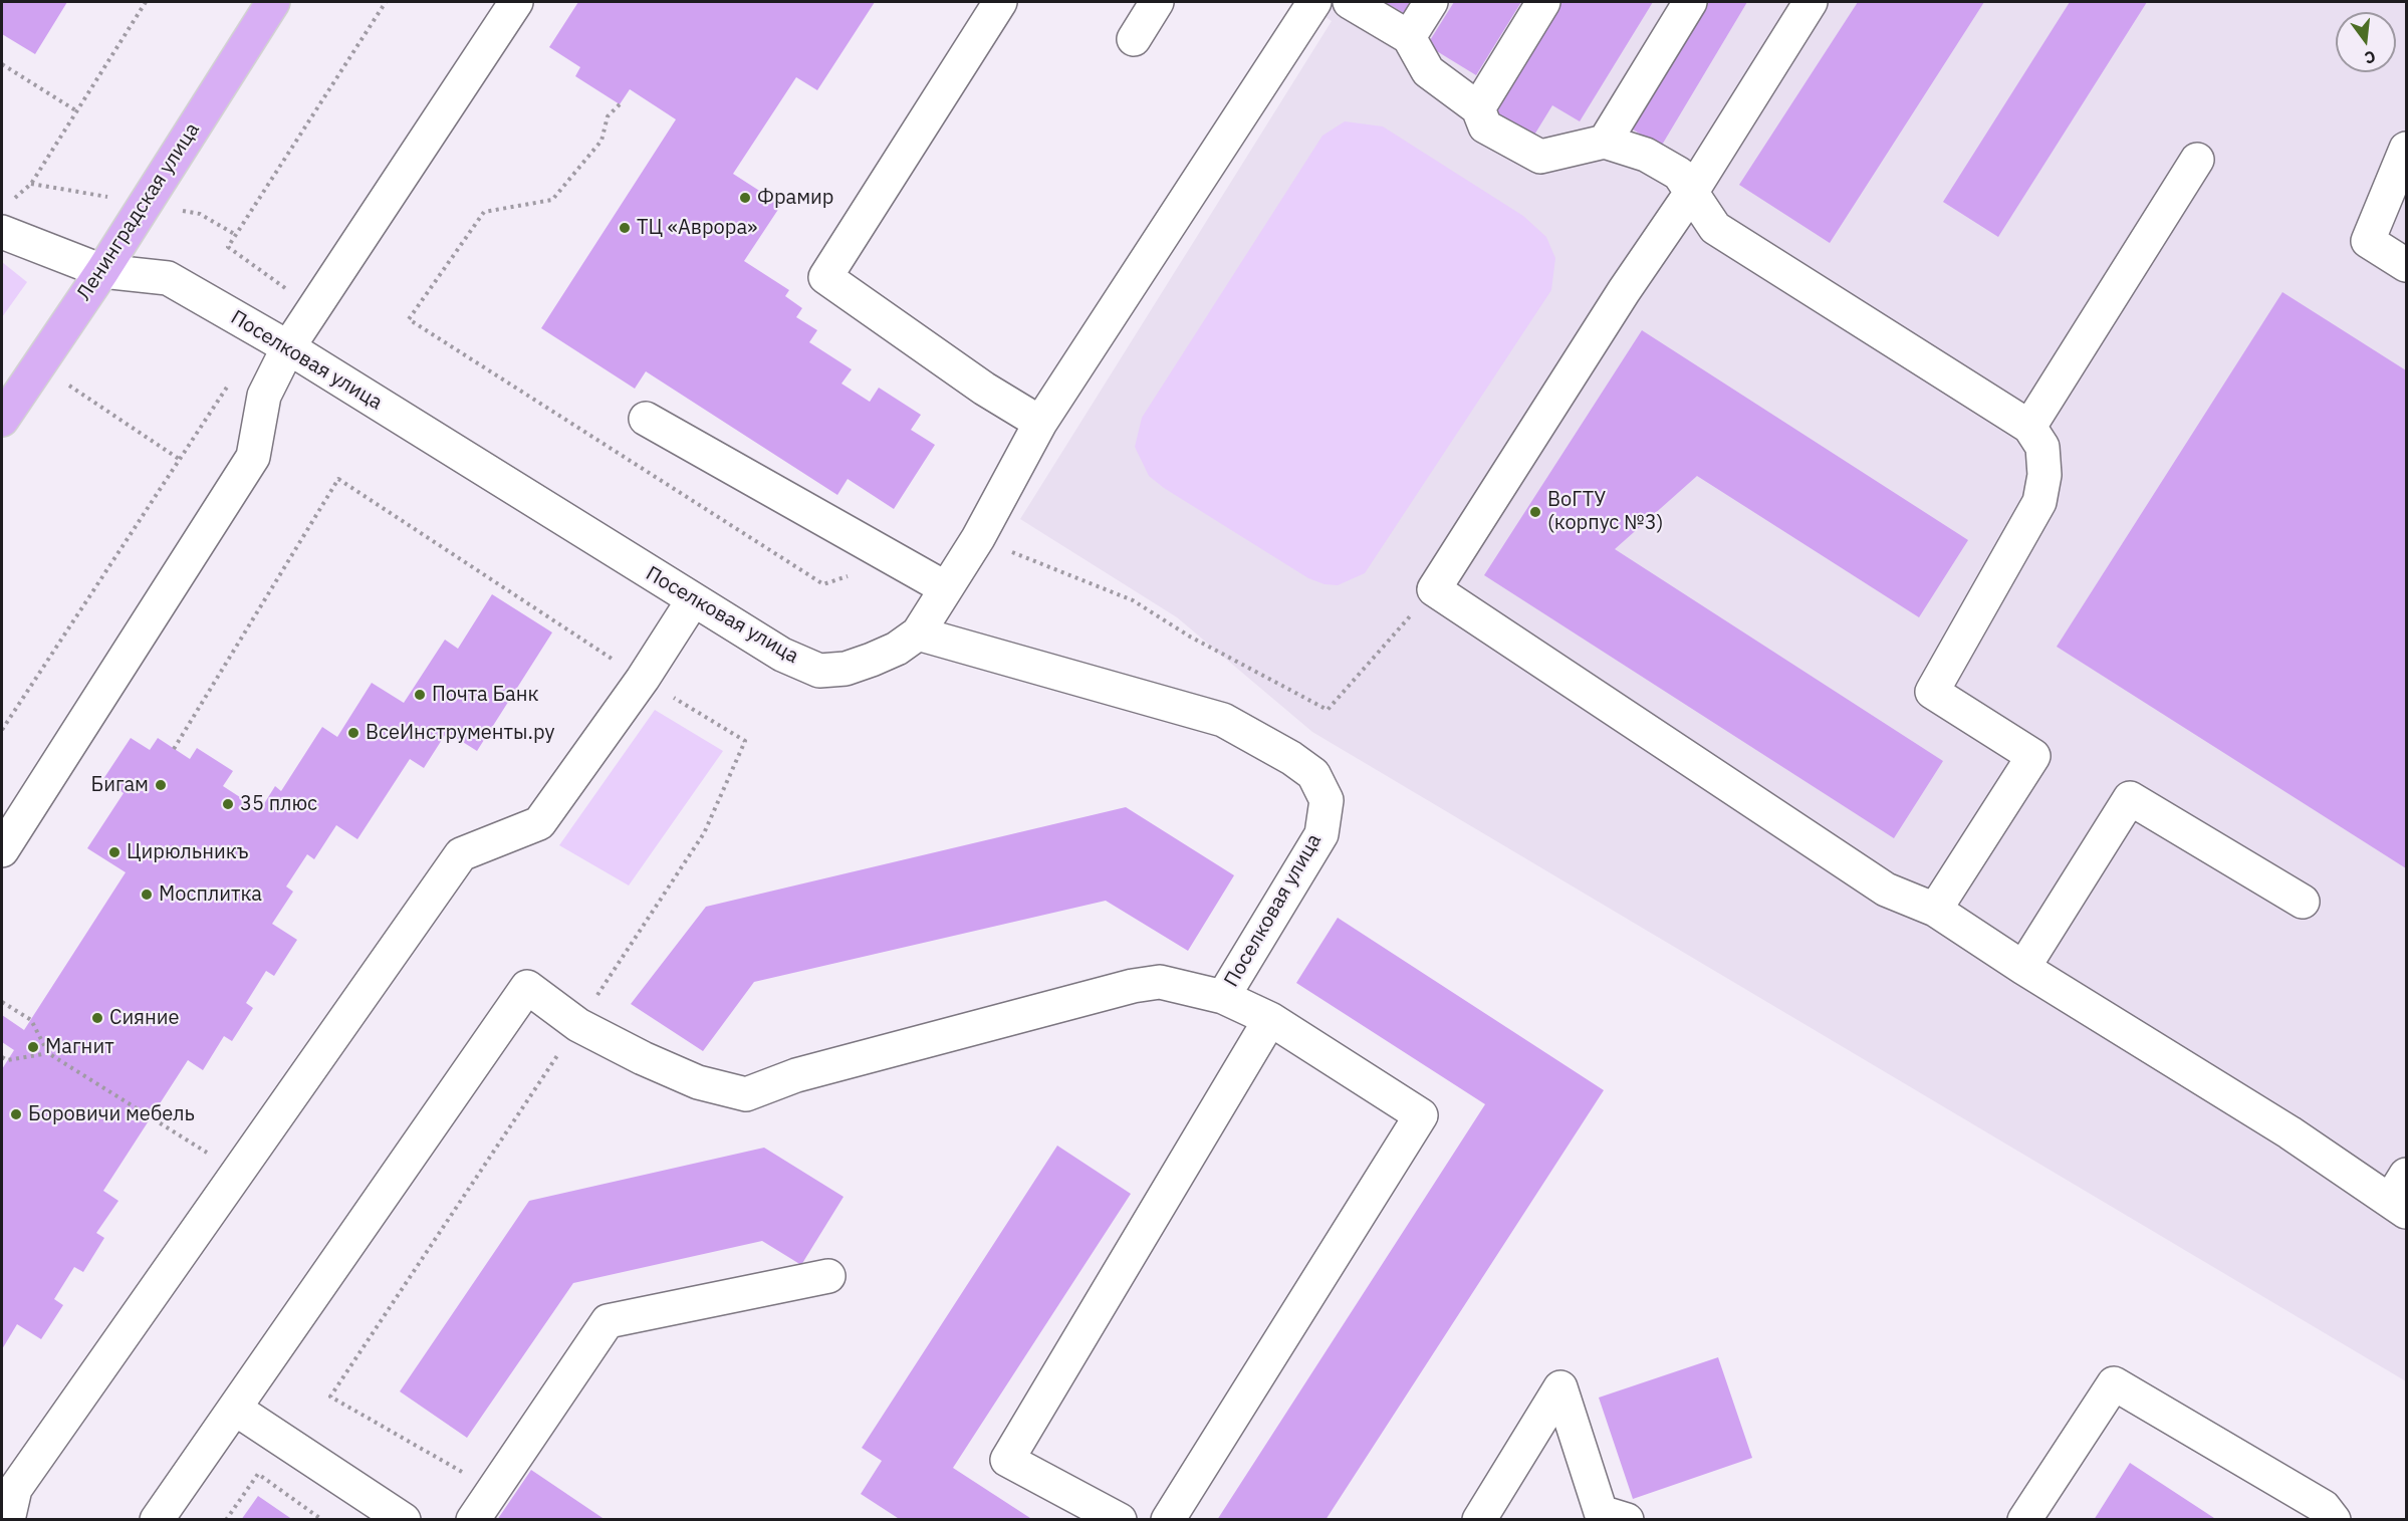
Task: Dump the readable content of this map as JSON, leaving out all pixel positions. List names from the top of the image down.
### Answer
{
  "streets": {
    "main road": ["Ленинградская улица"],
    "street": ["Поселковая улица"]
  },
  "crossings": [
    ["Ленинградская улица", "Поселковая улица"]
  ],
  "places": [
    "Фрамир",
    "ТЦ «Аврора»",
    "ВоГТУ (корпус №3)",
    "Почта Банк",
    "ВсеИнструменты.ру",
    "Бигам",
    "35 плюс",
    "Цирюльникъ",
    "Мосплитка",
    "Сияние",
    "Магнит",
    "Боровичи мебель"
  ],
  "north": "bottom"
}
